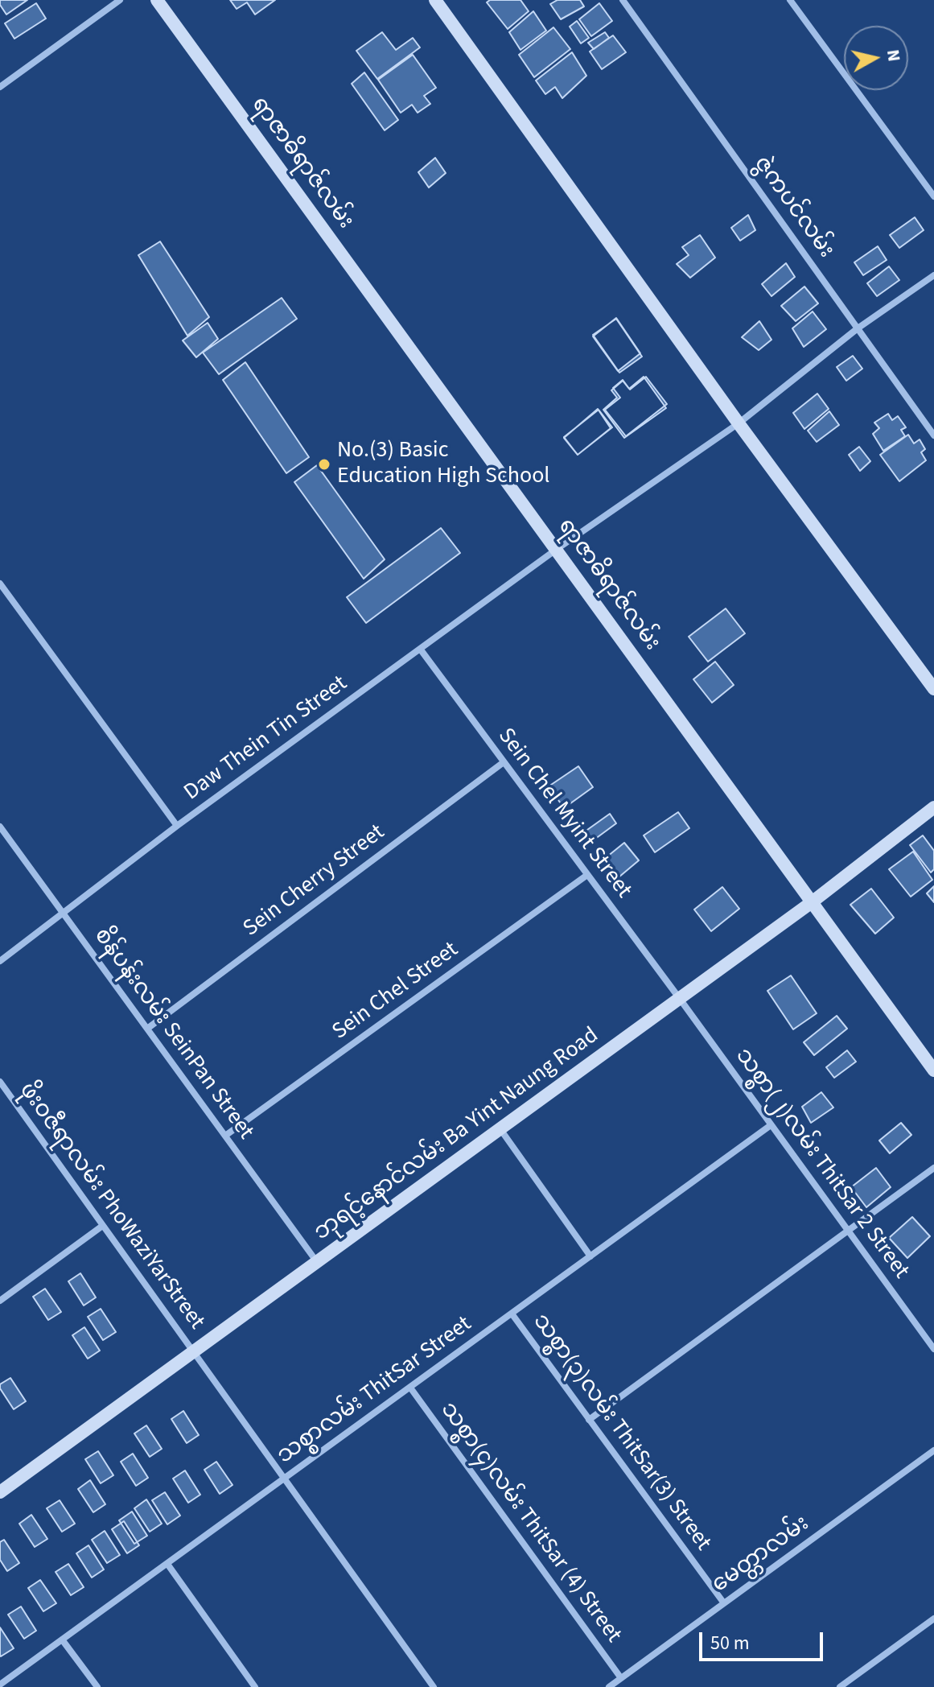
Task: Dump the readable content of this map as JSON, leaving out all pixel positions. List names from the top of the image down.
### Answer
{
  "streets": {
    "street": [
      "ရာဇာဓိရာဇ်လမ်း",
      "ဇွဲကပင်လမ်း",
      "Daw Thein Tin Street",
      "Sein Chel Myint Street",
      "Sein Cherry Street",
      "Sein Chel Street",
      "စိန်ပန်းလမ်း SeinPan Street",
      "ဘုရင့်နောင်လမ်း Ba Yint Naung Road",
      "သစ္စာ(၂)လမ်း ThitSar 2 Street",
      "ဖိုးဝဇီရာလမ်း PhoWaziYarStreet",
      "သစ္စာလမ်း ThitSar Street",
      "သစ္စာ(၃)လမ်း ThitSar(3) Street",
      "သစ္စာ(၄)လမ်း ThitSar (4) Street",
      "မေတ္တာလမ်း"
    ]
  },
  "crossings": [
    ["ရာဇာဓိရာဇ်လမ်း", "Daw Thein Tin Street"],
    ["ရာဇာဓိရာဇ်လမ်း", "ဘုရင့်နောင်လမ်း Ba Yint Naung Road"],
    ["ဇွဲကပင်လမ်း", "Daw Thein Tin Street"],
    ["Daw Thein Tin Street", "Sein Chel Myint Street"],
    ["Daw Thein Tin Street", "စိန်ပန်းလမ်း SeinPan Street"],
    ["Sein Chel Myint Street", "Sein Cherry Street"],
    ["Sein Chel Myint Street", "Sein Chel Street"],
    ["Sein Chel Myint Street", "ဘုရင့်နောင်လမ်း Ba Yint Naung Road"],
    ["Sein Chel Myint Street", "သစ္စာ(၂)လမ်း ThitSar 2 Street"],
    ["Sein Cherry Street", "စိန်ပန်းလမ်း SeinPan Street"],
    ["Sein Chel Street", "စိန်ပန်းလမ်း SeinPan Street"],
    ["စိန်ပန်းလမ်း SeinPan Street", "ဘုရင့်နောင်လမ်း Ba Yint Naung Road"],
    ["ဘုရင့်နောင်လမ်း Ba Yint Naung Road", "သစ္စာ(၂)လမ်း ThitSar 2 Street"],
    ["ဘုရင့်နောင်လမ်း Ba Yint Naung Road", "ဖိုးဝဇီရာလမ်း PhoWaziYarStreet"],
    ["သစ္စာ(၂)လမ်း ThitSar 2 Street", "သစ္စာလမ်း ThitSar Street"],
    ["ဖိုးဝဇီရာလမ်း PhoWaziYarStreet", "သစ္စာလမ်း ThitSar Street"],
    ["သစ္စာလမ်း ThitSar Street", "သစ္စာ(၃)လမ်း ThitSar(3) Street"],
    ["သစ္စာလမ်း ThitSar Street", "သစ္စာ(၄)လမ်း ThitSar (4) Street"],
    ["သစ္စာ(၃)လမ်း ThitSar(3) Street", "မေတ္တာလမ်း"],
    ["သစ္စာ(၄)လမ်း ThitSar (4) Street", "မေတ္တာလမ်း"]
  ],
  "places": ["No.(3) Basic Education High School"],
  "scale_bar": "50 m",
  "north": "right"
}
